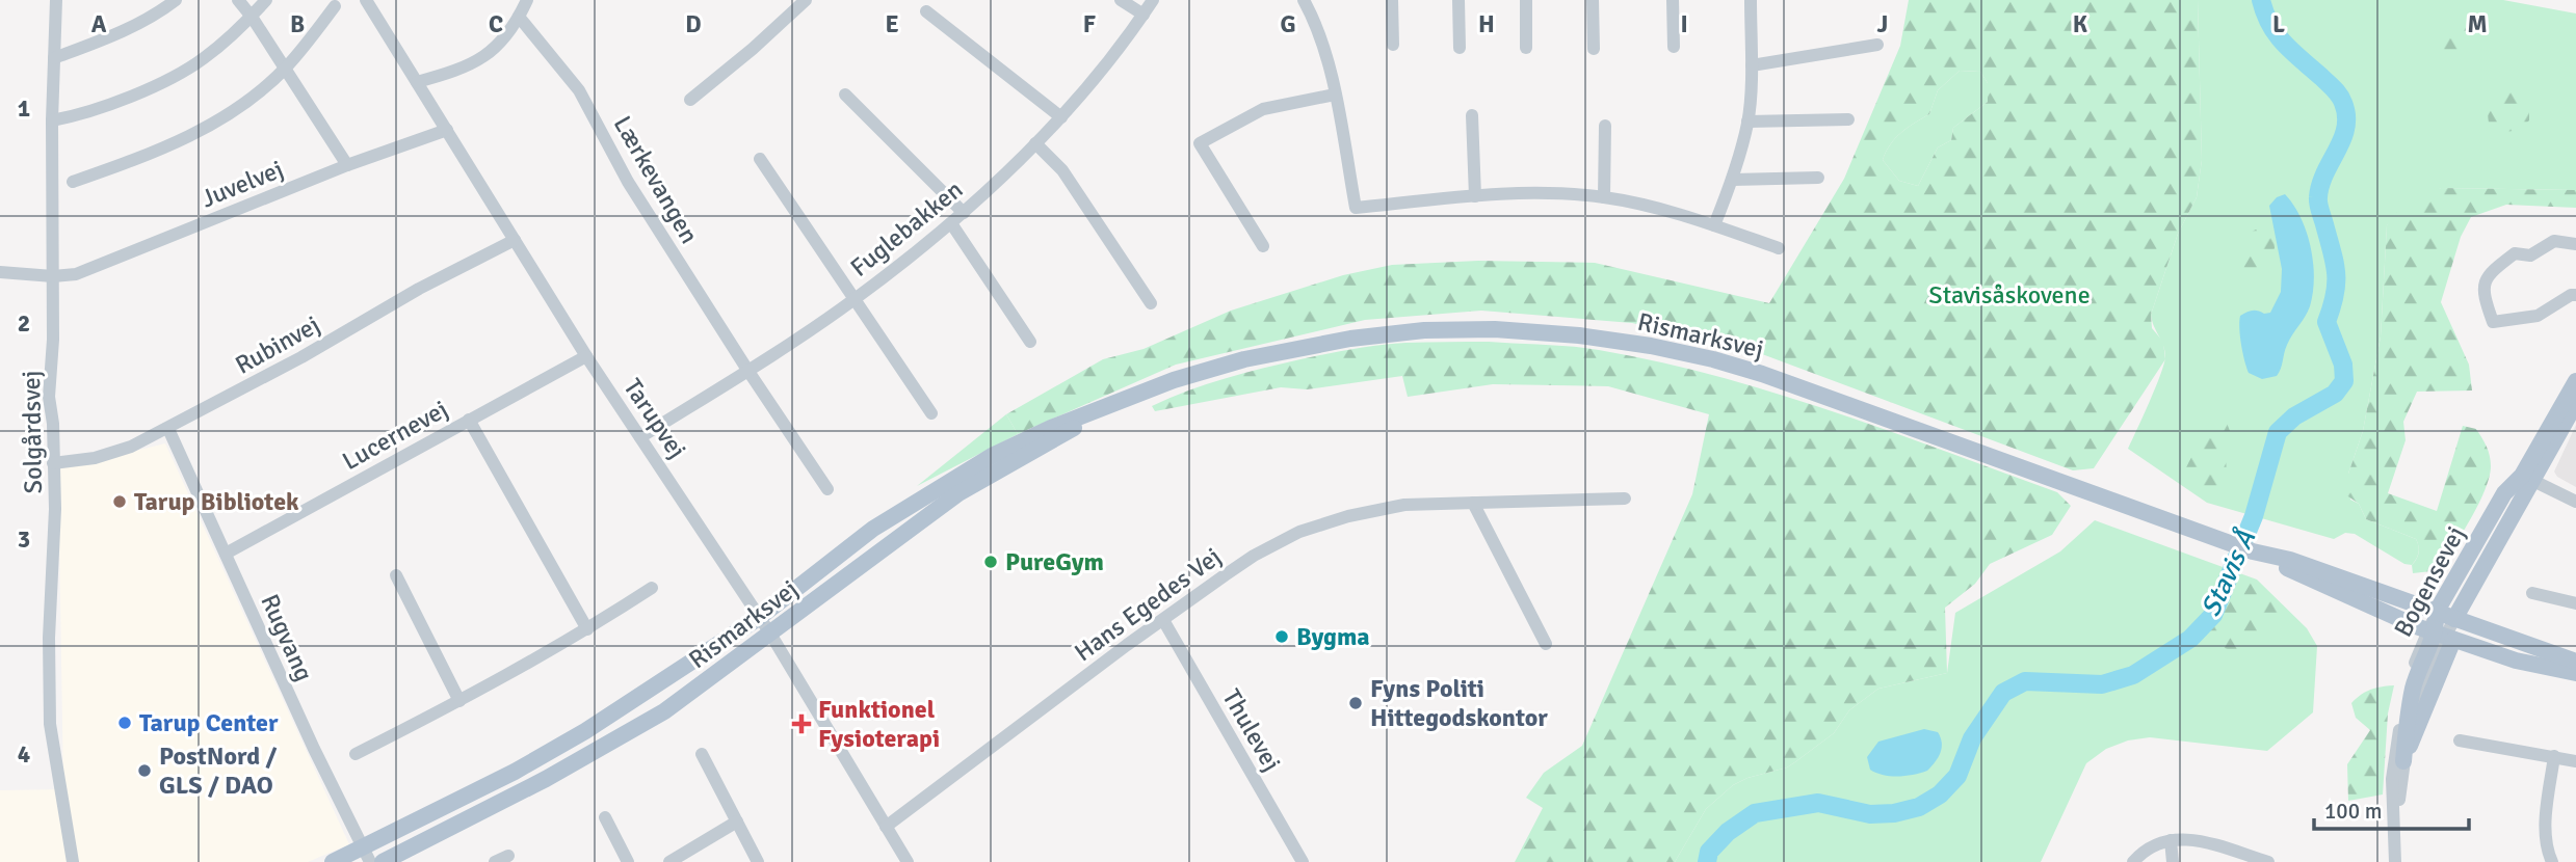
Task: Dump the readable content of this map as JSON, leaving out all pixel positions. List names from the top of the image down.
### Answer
{
  "streets": {
    "main road": ["Rismarksvej", "Bogensevej"],
    "street": [
      "Lærkevangen",
      "Juvelvej",
      "Fuglebakken",
      "Rubinvej",
      "Tarupvej",
      "Solgårdsvej",
      "Lucernevej",
      "Hans Egedes Vej",
      "Rugvang",
      "Thulevej"
    ]
  },
  "crossings": [
    ["Lærkevangen", "Fuglebakken"],
    ["Juvelvej", "Tarupvej"],
    ["Juvelvej", "Solgårdsvej"],
    ["Fuglebakken", "Tarupvej"],
    ["Rismarksvej", "Tarupvej"],
    ["Rismarksvej", "Bogensevej"],
    ["Rismarksvej", "Rugvang"],
    ["Rubinvej", "Tarupvej"],
    ["Rubinvej", "Solgårdsvej"],
    ["Rubinvej", "Rugvang"],
    ["Tarupvej", "Lucernevej"],
    ["Tarupvej", "Hans Egedes Vej"],
    ["Lucernevej", "Rugvang"],
    ["Hans Egedes Vej", "Thulevej"]
  ],
  "water": ["Stavis Å"],
  "parks": ["Stavisåskovene"],
  "places": {
    "other": [
      "Tarup Bibliotek",
      "PureGym",
      "Bygma",
      "Fyns Politi Hittegodskontor",
      "Tarup Center",
      "PostNord / GLS / DAO"
    ],
    "health": ["Funktionel Fysioterapi"]
  },
  "scale_bar": "100 m",
  "grid": {
    "columns": [
      "A",
      "B",
      "C",
      "D",
      "E",
      "F",
      "G",
      "H",
      "I",
      "J",
      "K",
      "L",
      "M"
    ],
    "rows": [
      "1",
      "2",
      "3",
      "4"
    ]
  }
}
